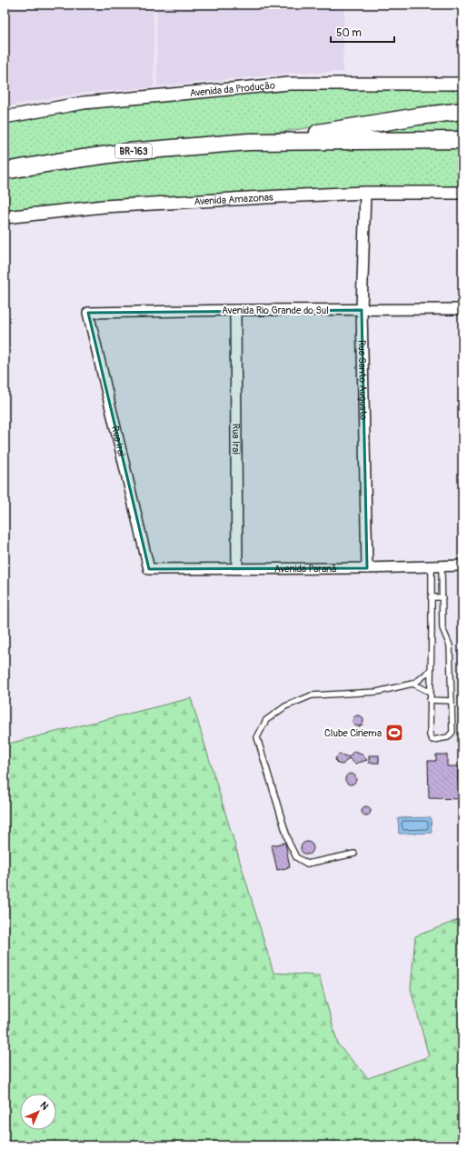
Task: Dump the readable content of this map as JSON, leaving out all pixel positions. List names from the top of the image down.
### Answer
{
  "streets": {
    "highway": ["BR-163"],
    "street": [
      "Avenida da Produção",
      "Avenida Amazonas",
      "Avenida Rio Grande do Sul",
      "Rua Santo Augusto",
      "Rua Iraí",
      "Rua Irai",
      "Avenida Paraná"
    ]
  },
  "crossings": [
    ["Avenida Amazonas", "Rua Santo Augusto"],
    ["Avenida Rio Grande do Sul", "Rua Santo Augusto"],
    ["Avenida Rio Grande do Sul", "Rua Iraí"],
    ["Avenida Rio Grande do Sul", "Rua Irai"],
    ["Rua Santo Augusto", "Avenida Paraná"],
    ["Rua Iraí", "Avenida Paraná"],
    ["Rua Irai", "Avenida Paraná"]
  ],
  "places": {
    "sports": ["Clube Ciriema"]
  },
  "scale_bar": "50 m",
  "north": "top right"
}
